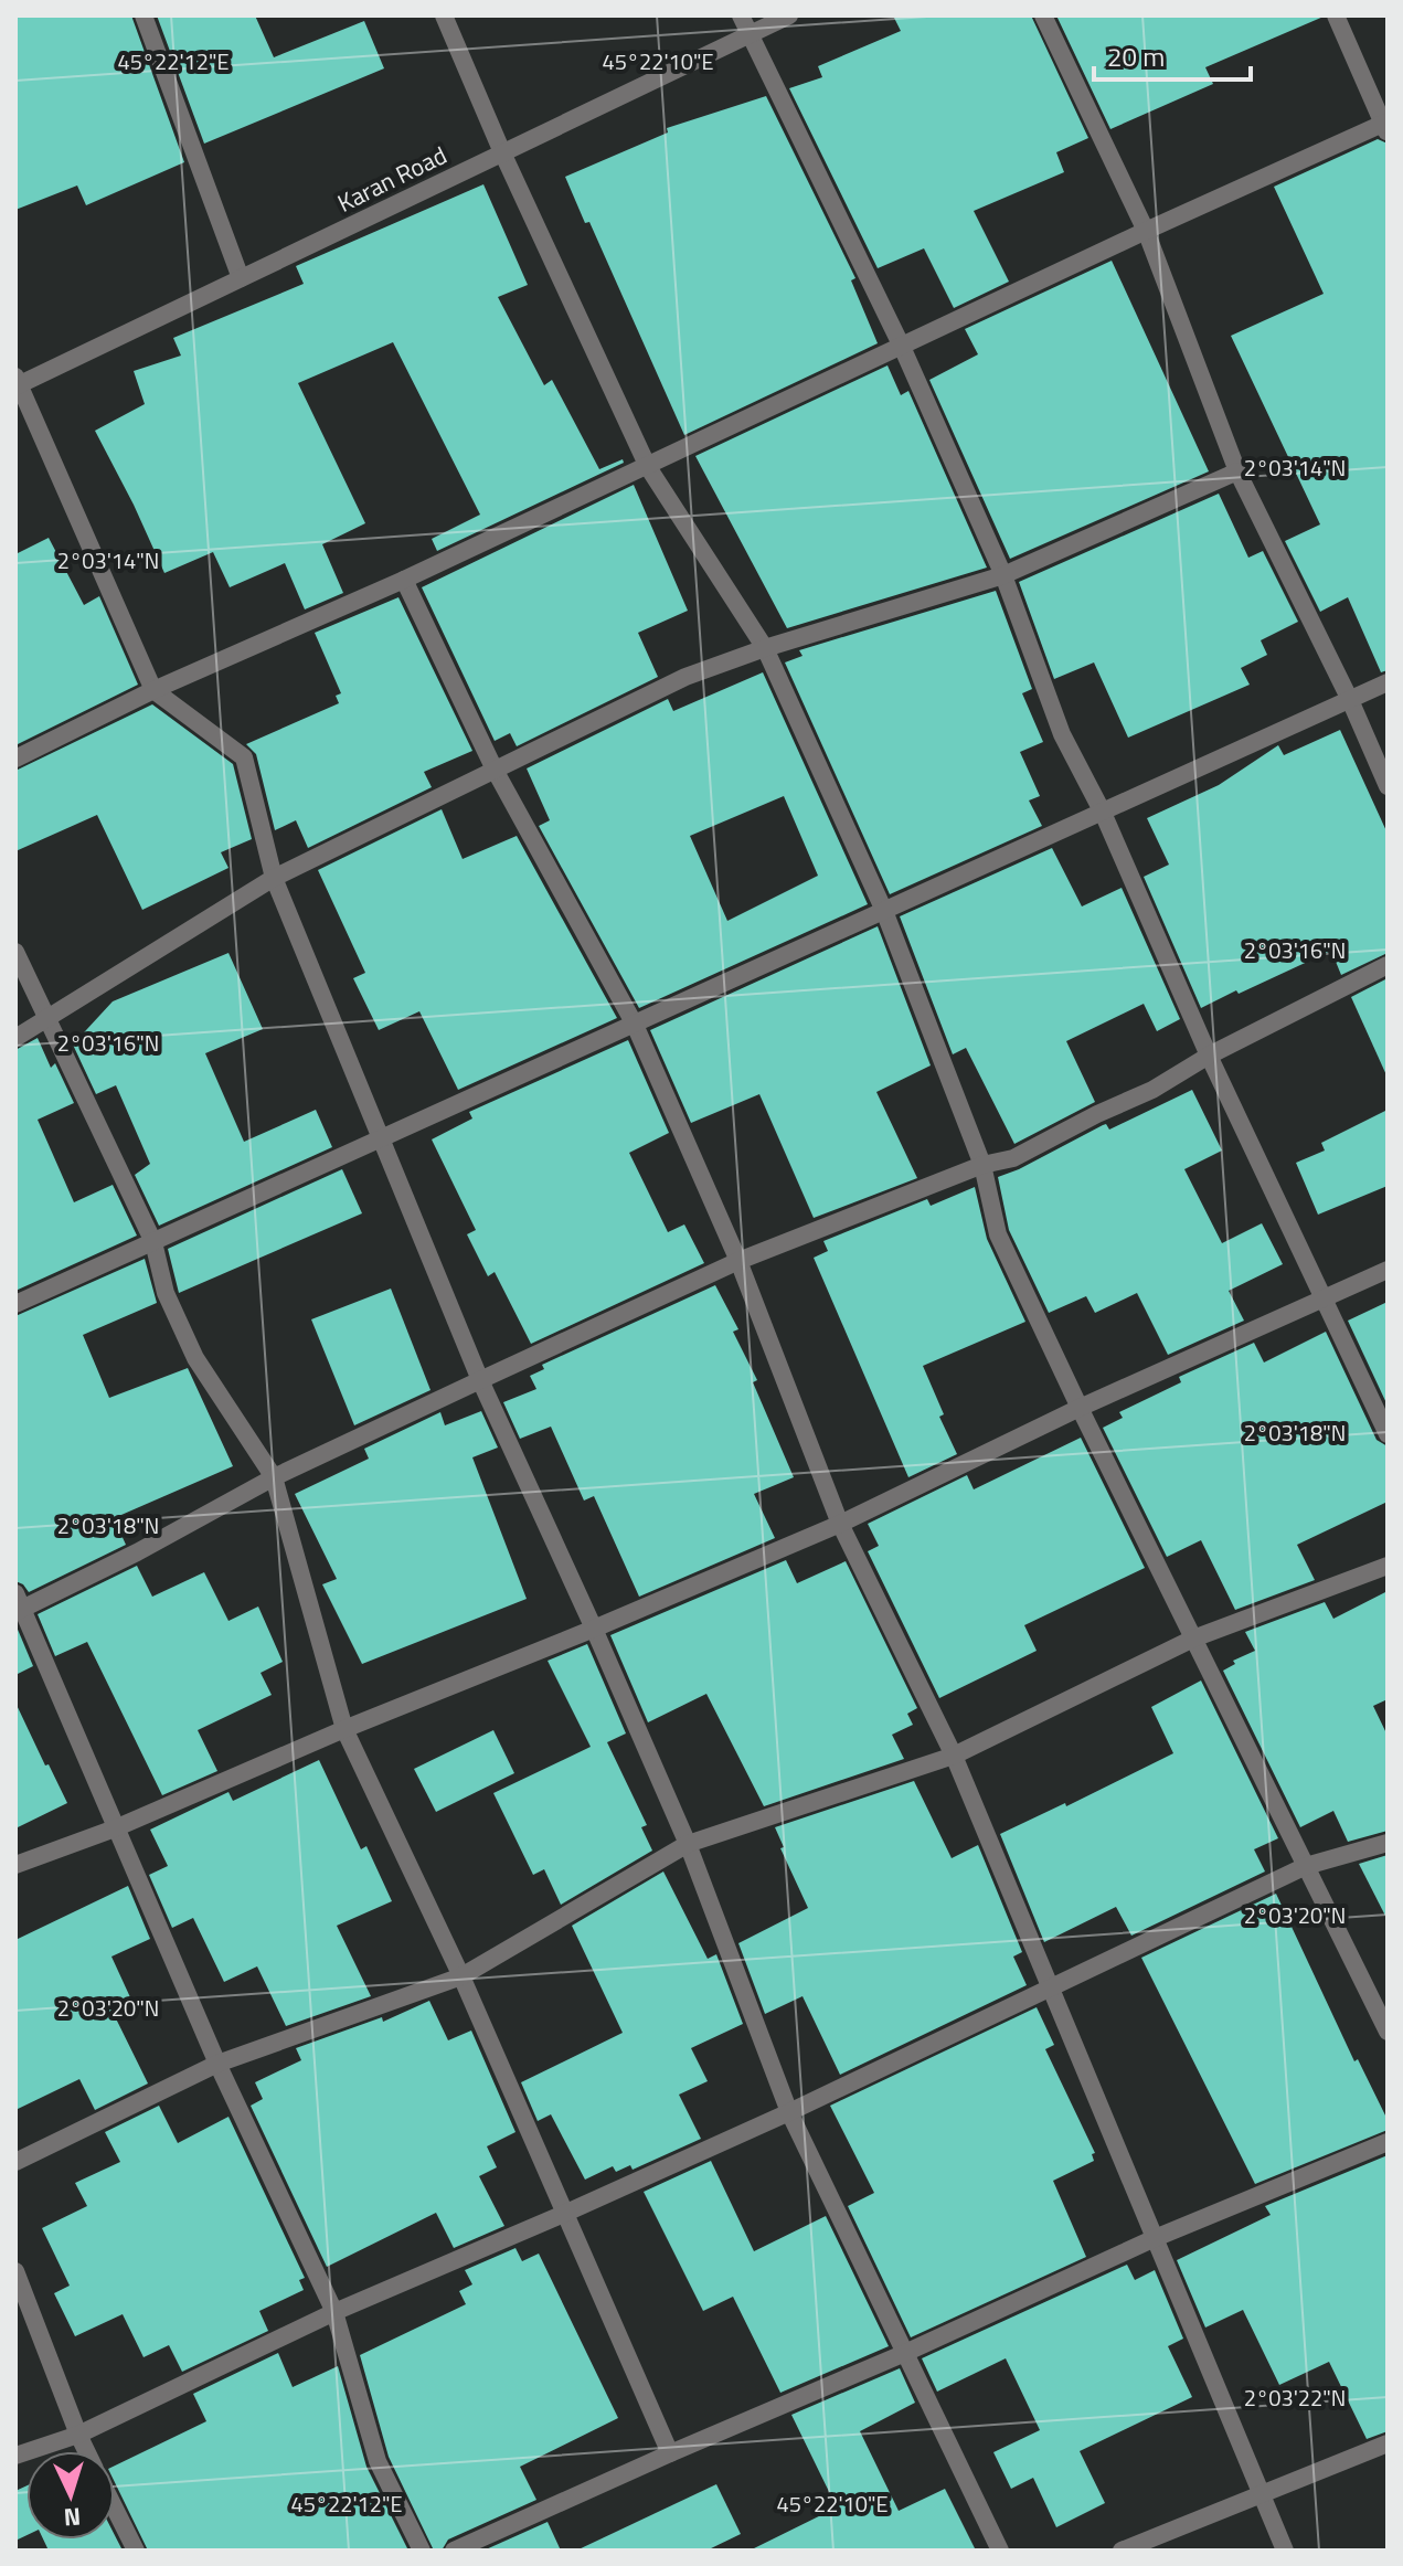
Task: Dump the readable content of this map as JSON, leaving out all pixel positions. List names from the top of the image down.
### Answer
{
  "streets": {
    "street": ["Karan Road"]
  },
  "scale_bar": "20 m",
  "north": "bottom",
  "coordinates": [
    "45°22'12\"E",
    "45°22'10\"E",
    "2°03'14\"N",
    "2°03'16\"N",
    "2°03'18\"N",
    "2°03'20\"N",
    "2°03'22\"N"
  ]
}
